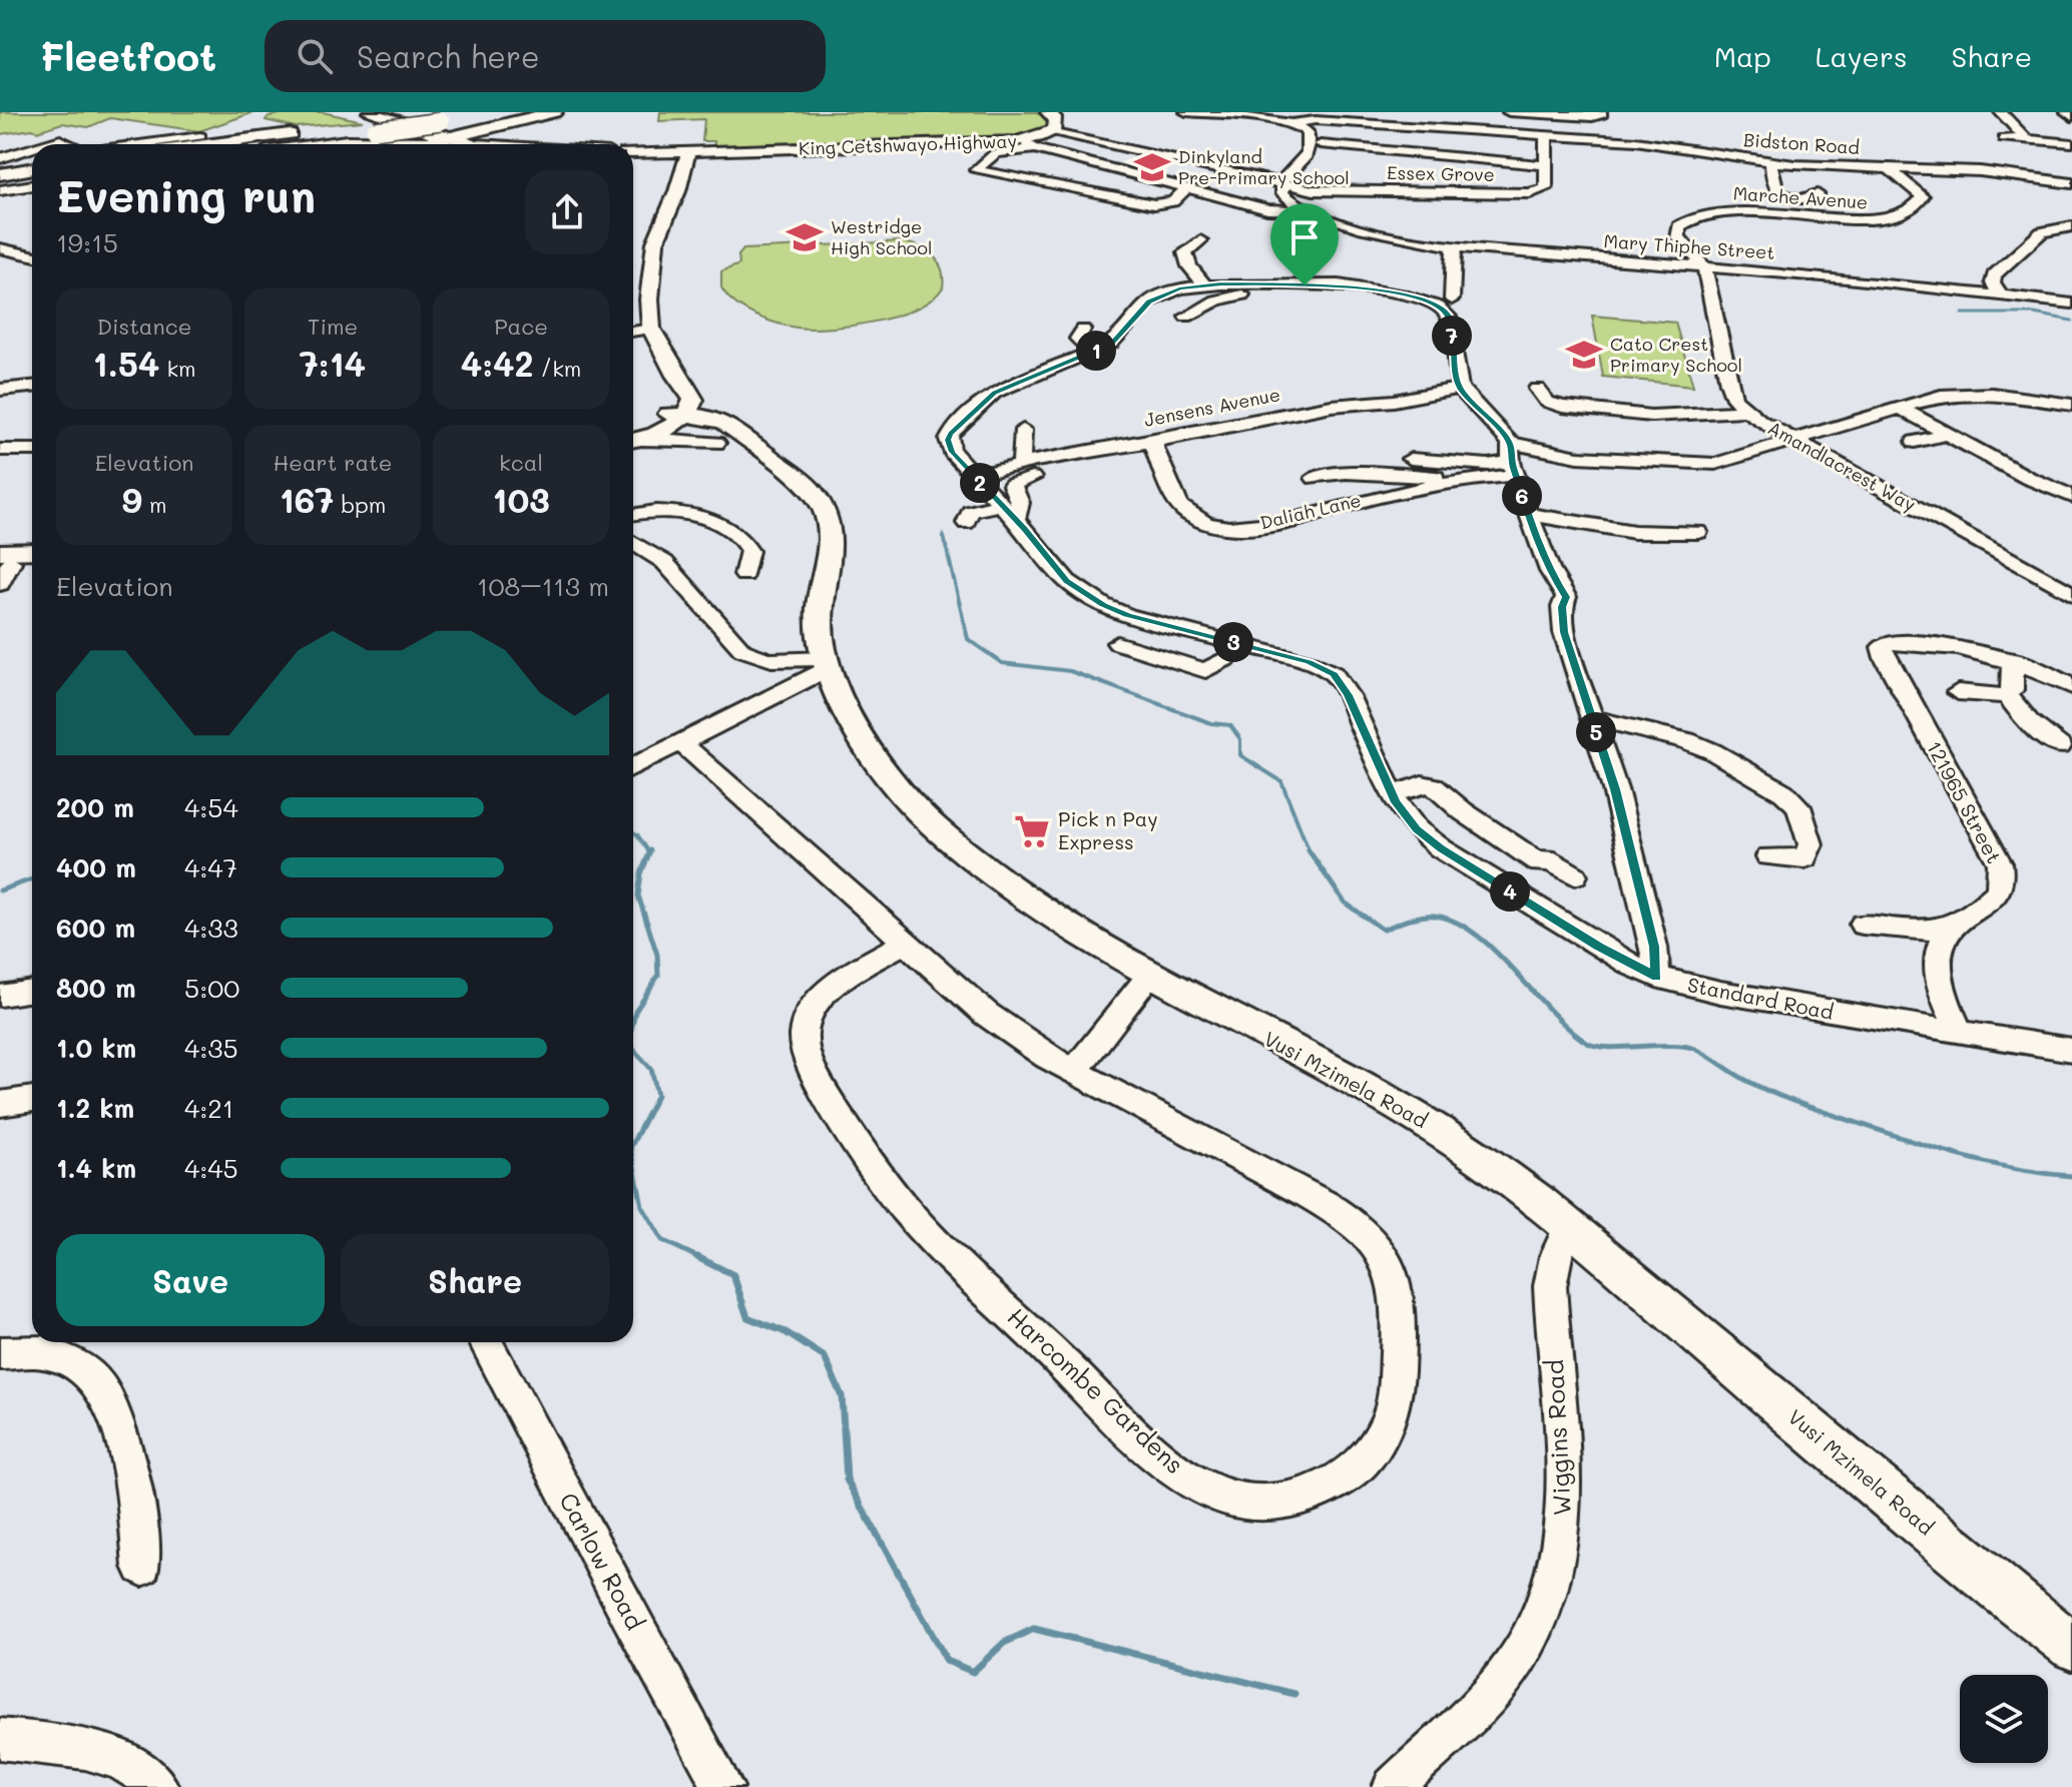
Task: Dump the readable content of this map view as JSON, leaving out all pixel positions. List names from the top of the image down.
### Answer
{
  "streets": {
    "main road": ["King Cetshwayo Highway", "Vusi Mzimela Road"],
    "street": [
      "Bidston Road",
      "Essex Grove",
      "Marche Avenue",
      "Mary Thiphe Street",
      "Jensens Avenue",
      "Amandlacrest Way",
      "Daliah Lane",
      "121965 Street",
      "Standard Road",
      "Harcombe Gardens",
      "Wiggins Road",
      "Carlow Road"
    ]
  },
  "crossings": [
    ["Bidston Road", "Essex Grove"],
    ["Bidston Road", "Marche Avenue"],
    ["King Cetshwayo Highway", "Mary Thiphe Street"],
    ["Marche Avenue", "Mary Thiphe Street"],
    ["Marche Avenue", "Amandlacrest Way"],
    ["Mary Thiphe Street", "Amandlacrest Way"],
    ["Jensens Avenue", "Daliah Lane"],
    ["Jensens Avenue", "Standard Road"],
    ["Vusi Mzimela Road", "Wiggins Road"]
  ],
  "places": {
    "school or university": ["Dinkyland Pre-Primary School", "Westridge High School", "Cato Crest Primary School"],
    "supermarket": ["Pick n Pay Express"]
  },
  "page": {
    "header": "Fleetfoot",
    "search": "Search here",
    "nav": ["Map", "Layers", "Share"],
    "heading": ["Evening run", "19:15"],
    "stats": [
      ["Distance", "1.54 km"],
      ["Time", "7:14"],
      ["Pace", "4:42 /km"],
      ["Elevation", "9 m"],
      ["Heart rate", "167 bpm"],
      ["kcal", "103"]
    ],
    "pins": [
      "7",
      "1",
      "2",
      "6",
      "3",
      "5",
      "4"
    ],
    "chart": ["Elevation", "108–113 m"],
    "list": [
      {
        "name": "200 m",
        "note": "4:54"
      },
      {
        "name": "400 m",
        "note": "4:47"
      },
      {
        "name": "600 m",
        "note": "4:33"
      },
      {
        "name": "800 m",
        "note": "5:00"
      },
      {
        "name": "1.0 km",
        "note": "4:35"
      },
      {
        "name": "1.2 km",
        "note": "4:21"
      },
      {
        "name": "1.4 km",
        "note": "4:45"
      }
    ],
    "buttons": ["Save", "Share"]
  }
}
